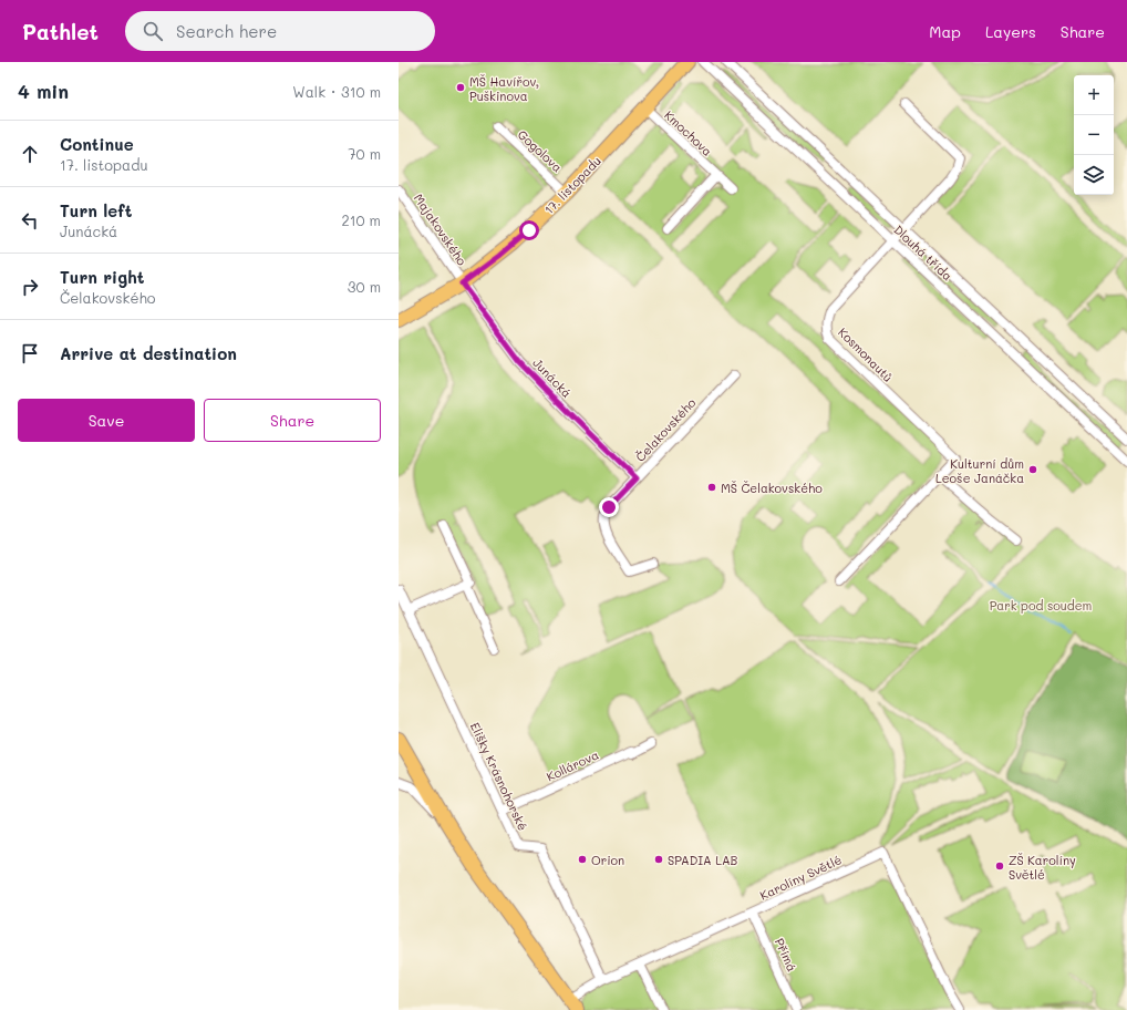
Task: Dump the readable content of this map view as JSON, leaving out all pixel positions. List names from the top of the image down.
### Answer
{
  "streets": {
    "main road": ["17. listopadu"],
    "street": [
      "Kmochova",
      "Gogolova",
      "Majakovského",
      "Dlouhá třída",
      "Kosmonautů",
      "Junácká",
      "Čelakovského",
      "Kollárova",
      "Elišky Krásnohorské",
      "Karolíny Světlé",
      "Přímá"
    ]
  },
  "crossings": [
    ["Kmochova", "17. listopadu"],
    ["Gogolova", "17. listopadu"],
    ["17. listopadu", "Majakovského"],
    ["17. listopadu", "Junácká"],
    ["Majakovského", "Junácká"],
    ["Dlouhá třída", "Kosmonautů"],
    ["Junácká", "Čelakovského"],
    ["Kollárova", "Elišky Krásnohorské"],
    ["Elišky Krásnohorské", "Karolíny Světlé"],
    ["Karolíny Světlé", "Přímá"]
  ],
  "parks": ["Park pod soudem"],
  "places": [
    "MŠ Havířov, Puškinova",
    "Kulturní dům Leoše Janáčka",
    "MŠ Čelakovského",
    "Orion",
    "SPADIA LAB",
    "ZŠ Karolíny Světlé"
  ],
  "page": {
    "header": "Pathlet",
    "search": "Search here",
    "nav": ["Map", "Layers", "Share"],
    "heading": ["4 min", "Walk · 310 m"],
    "map_buttons": ["+", "−"],
    "list": [
      ["Continue", "17. listopadu", "70 m"],
      ["Turn left", "Junácká", "210 m"],
      ["Turn right", "Čelakovského", "30 m"],
      "Arrive at destination"
    ],
    "buttons": ["Save", "Share"]
  }
}
